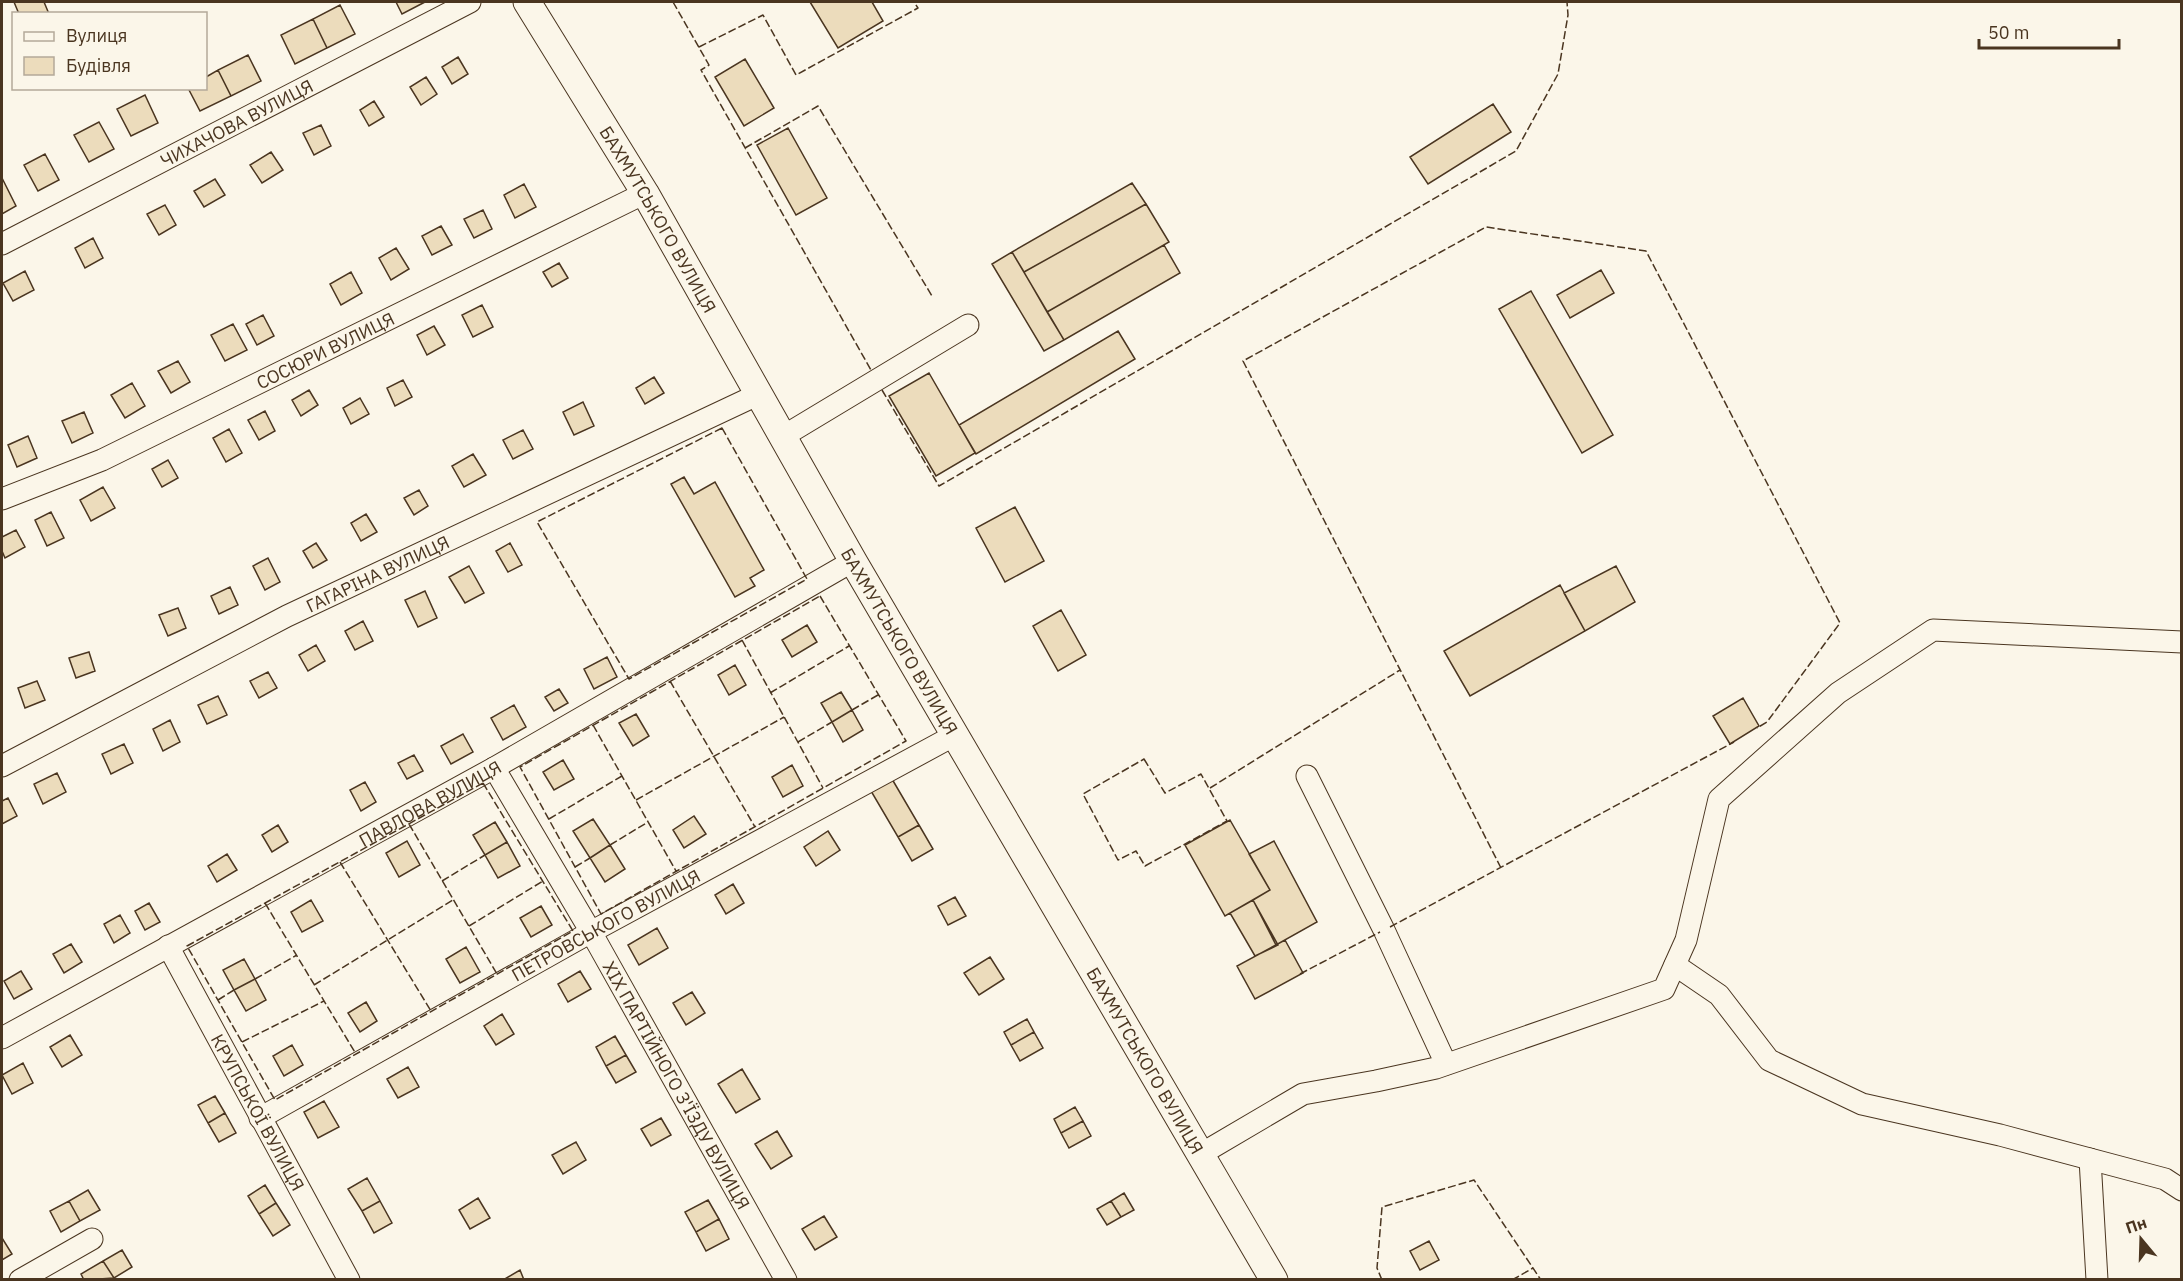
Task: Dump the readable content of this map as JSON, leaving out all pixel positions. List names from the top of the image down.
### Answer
{
  "streets": {
    "main road": ["БАХМУТСЬКОГО ВУЛИЦЯ"],
    "street": [
      "ЧИХАЧОВА ВУЛИЦЯ",
      "СОСЮРИ ВУЛИЦЯ",
      "ГАГАРІНА ВУЛИЦЯ",
      "ПАВЛОВА ВУЛИЦЯ",
      "ПЕТРОВСЬКОГО ВУЛИЦЯ",
      "XIX ПАРТІЙНОГО З'ЇЗДУ ВУЛИЦЯ",
      "КРУПСЬКОЇ ВУЛИЦЯ"
    ]
  },
  "crossings": [
    ["БАХМУТСЬКОГО ВУЛИЦЯ", "СОСЮРИ ВУЛИЦЯ"],
    ["БАХМУТСЬКОГО ВУЛИЦЯ", "ГАГАРІНА ВУЛИЦЯ"],
    ["БАХМУТСЬКОГО ВУЛИЦЯ", "ПАВЛОВА ВУЛИЦЯ"],
    ["БАХМУТСЬКОГО ВУЛИЦЯ", "ПЕТРОВСЬКОГО ВУЛИЦЯ"],
    ["ПАВЛОВА ВУЛИЦЯ", "XIX ПАРТІЙНОГО З'ЇЗДУ ВУЛИЦЯ"],
    ["ПАВЛОВА ВУЛИЦЯ", "КРУПСЬКОЇ ВУЛИЦЯ"],
    ["ПЕТРОВСЬКОГО ВУЛИЦЯ", "XIX ПАРТІЙНОГО З'ЇЗДУ ВУЛИЦЯ"],
    ["ПЕТРОВСЬКОГО ВУЛИЦЯ", "КРУПСЬКОЇ ВУЛИЦЯ"]
  ],
  "legend": ["Вулиця", "Будівля"],
  "scale_bar": "50 m",
  "north": "top"
}
